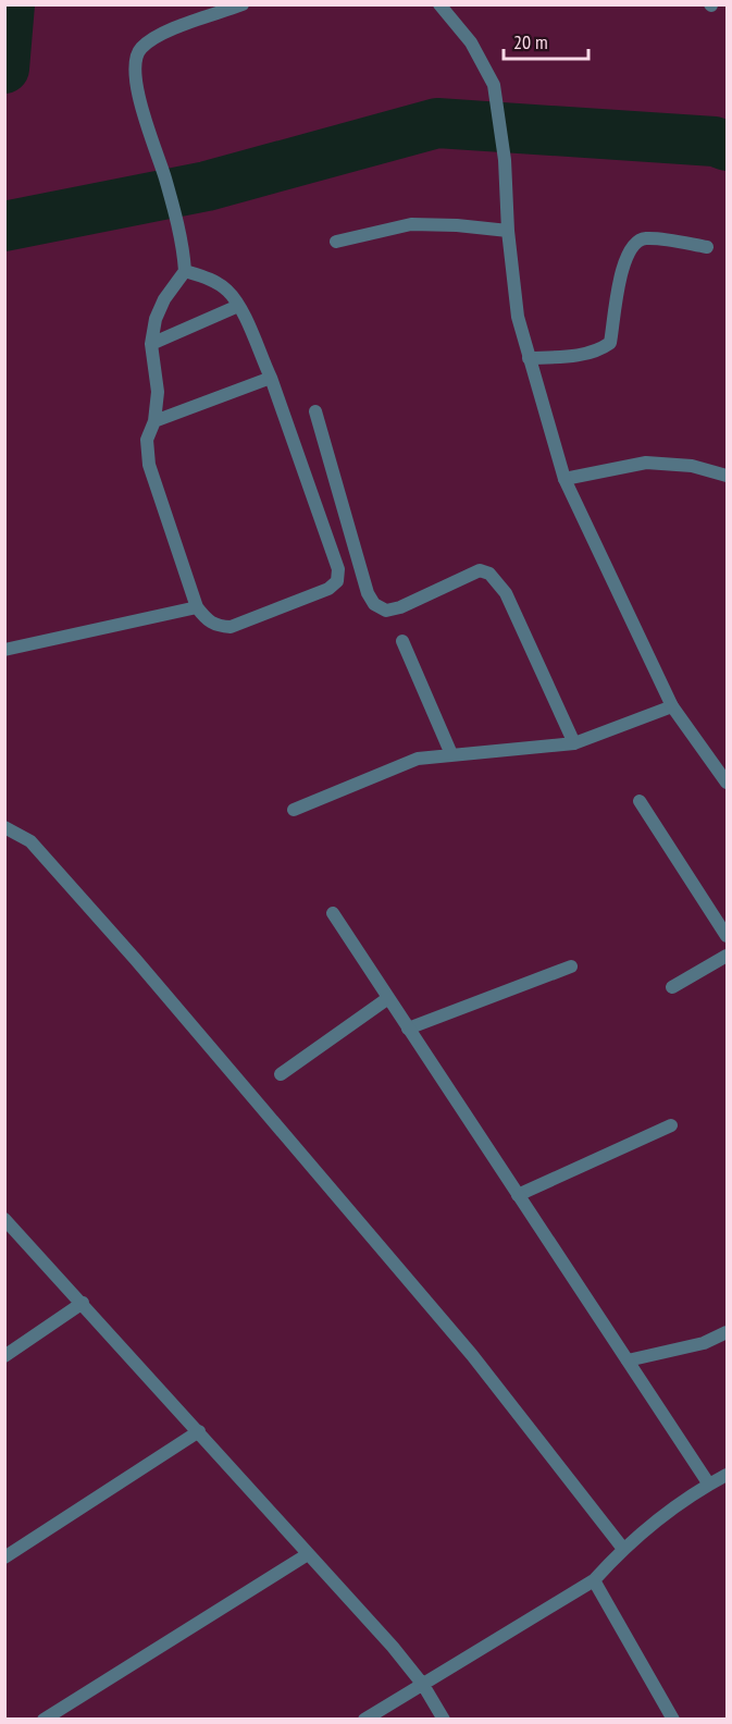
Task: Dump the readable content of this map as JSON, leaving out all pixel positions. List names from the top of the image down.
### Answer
{
  "scale_bar": "20 m"
}
